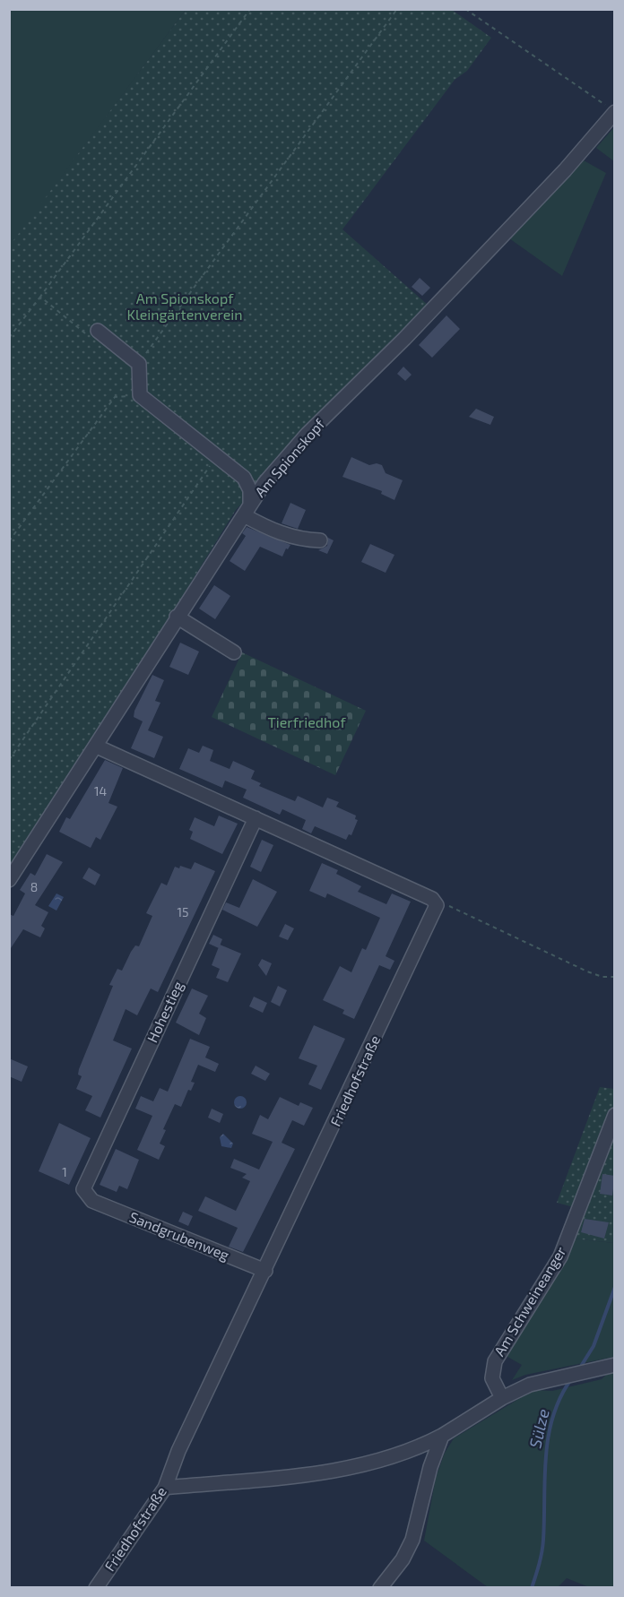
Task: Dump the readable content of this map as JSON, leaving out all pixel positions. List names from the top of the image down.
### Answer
{
  "streets": {
    "street": [
      "Am Spionskopf",
      "Hohestieg",
      "Friedhofstraße",
      "Sandgrubenweg",
      "Am Schweineanger"
    ]
  },
  "crossings": [
    ["Hohestieg", "Sandgrubenweg"],
    ["Friedhofstraße", "Sandgrubenweg"]
  ],
  "water": ["Sülze"],
  "parks": ["Am Spionskopf Kleingärtenverein", "Tierfriedhof"],
  "house_numbers": [
    "14",
    "8",
    "15",
    "1"
  ]
}
